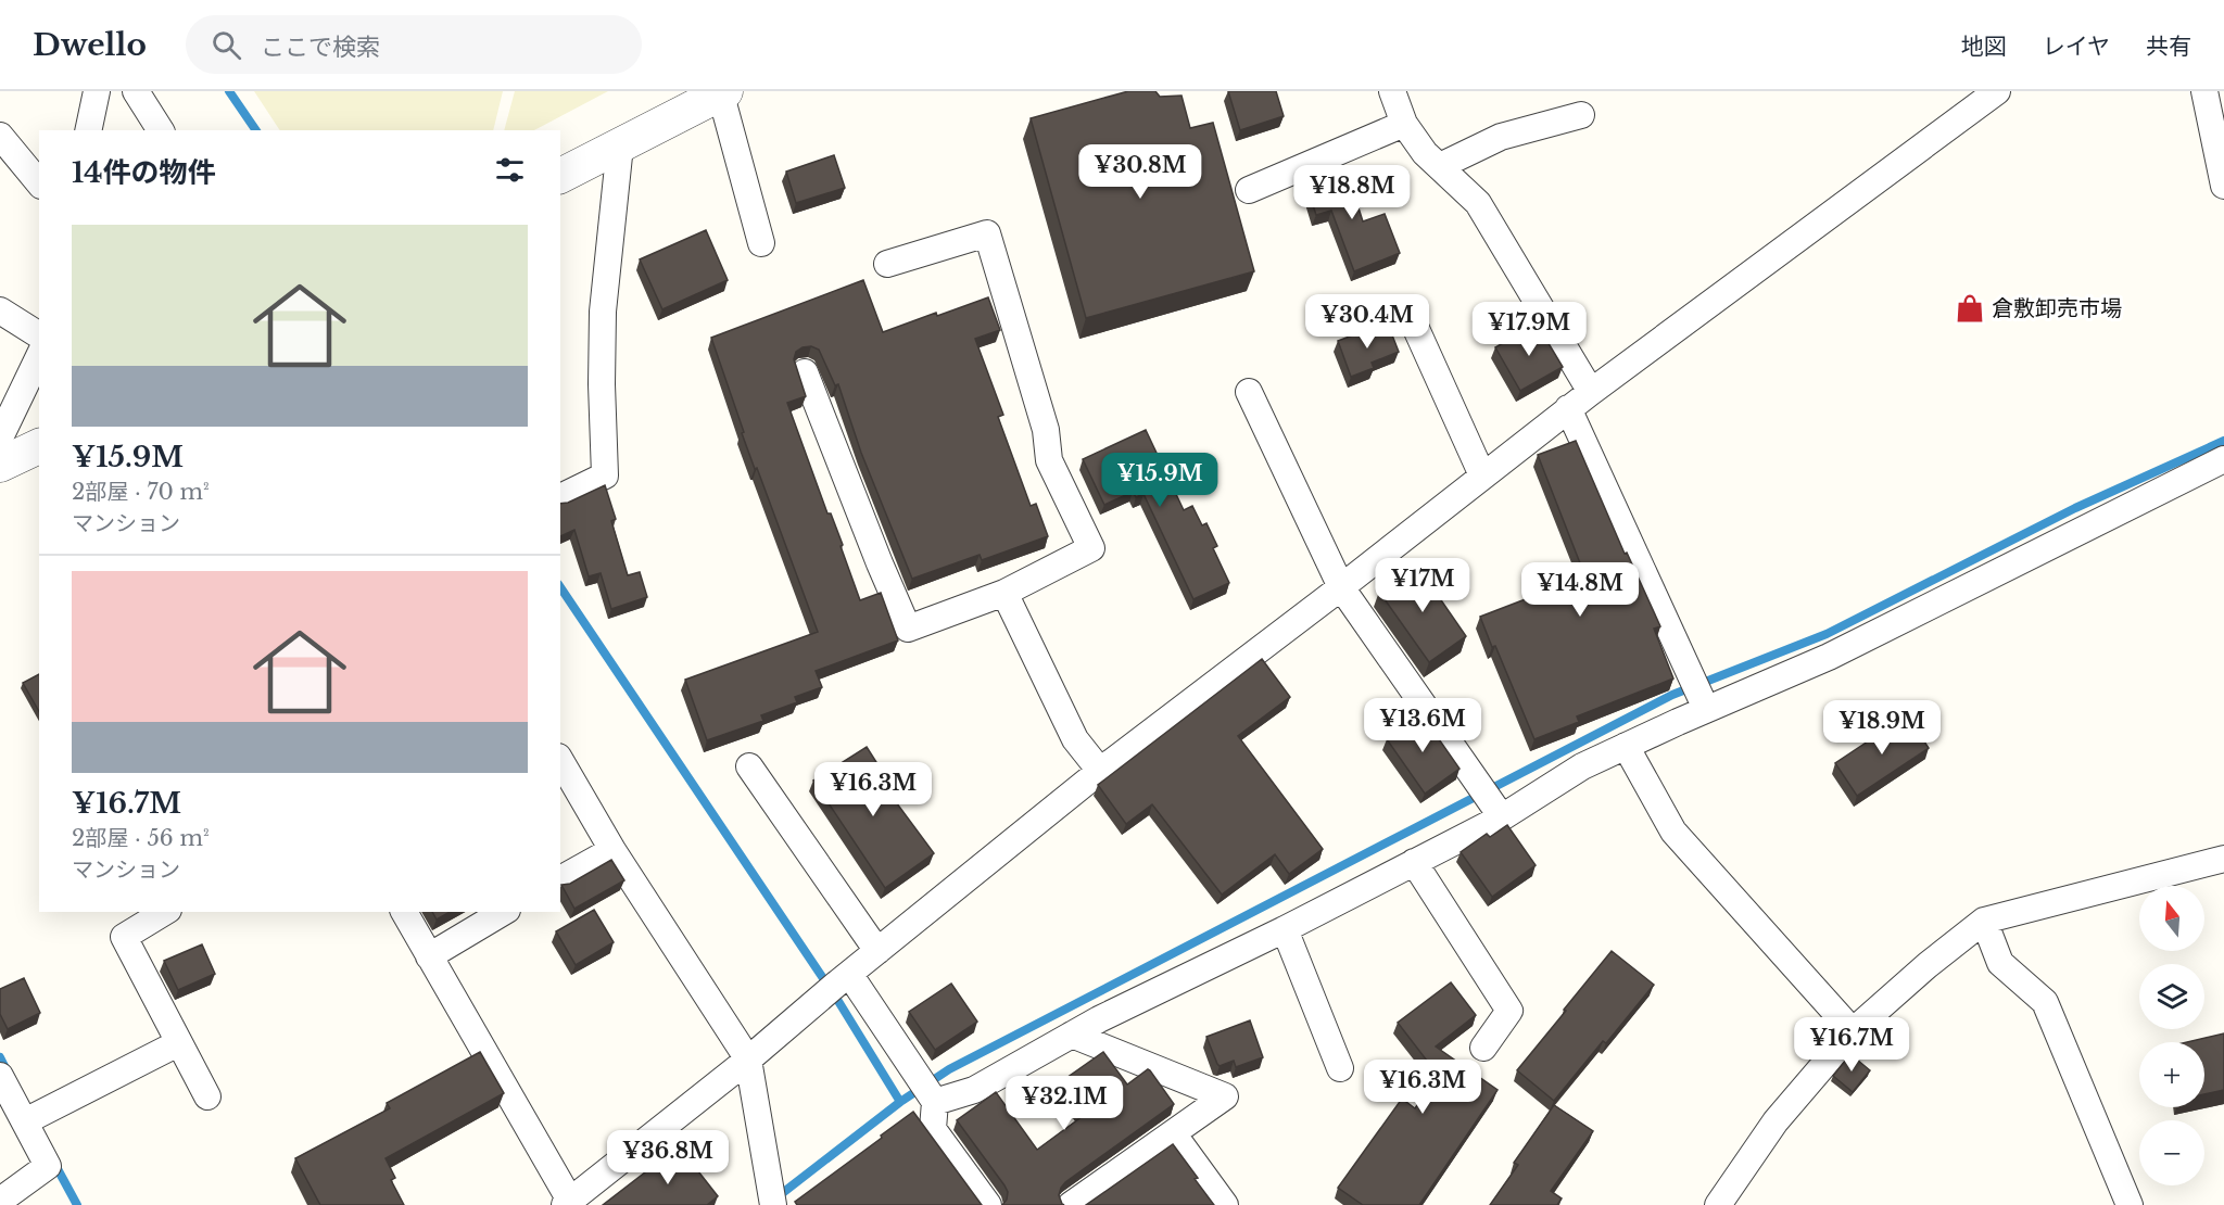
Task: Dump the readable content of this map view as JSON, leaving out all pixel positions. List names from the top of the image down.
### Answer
{
  "places": {
    "shop": ["倉敷卸売市場"]
  },
  "north": "top",
  "page": {
    "header": "Dwello",
    "search": "ここで検索",
    "nav": ["地図", "レイヤ", "共有"],
    "heading": "14件の物件",
    "price": [
      "¥30.8M",
      "¥18.8M",
      "¥30.4M",
      "¥17.9M",
      "¥15.9M",
      "¥17M",
      "¥14.8M",
      "¥13.6M",
      "¥18.9M",
      "¥16.3M",
      "¥16.7M",
      "¥16.3M",
      "¥32.1M",
      "¥36.8M"
    ],
    "list": [
      {
        "name": "¥15.9M",
        "note": "2部屋 · 70 m² · マンション"
      },
      {
        "name": "¥16.7M",
        "note": "2部屋 · 56 m² · マンション"
      }
    ],
    "map_buttons": ["+", "−"]
  }
}
